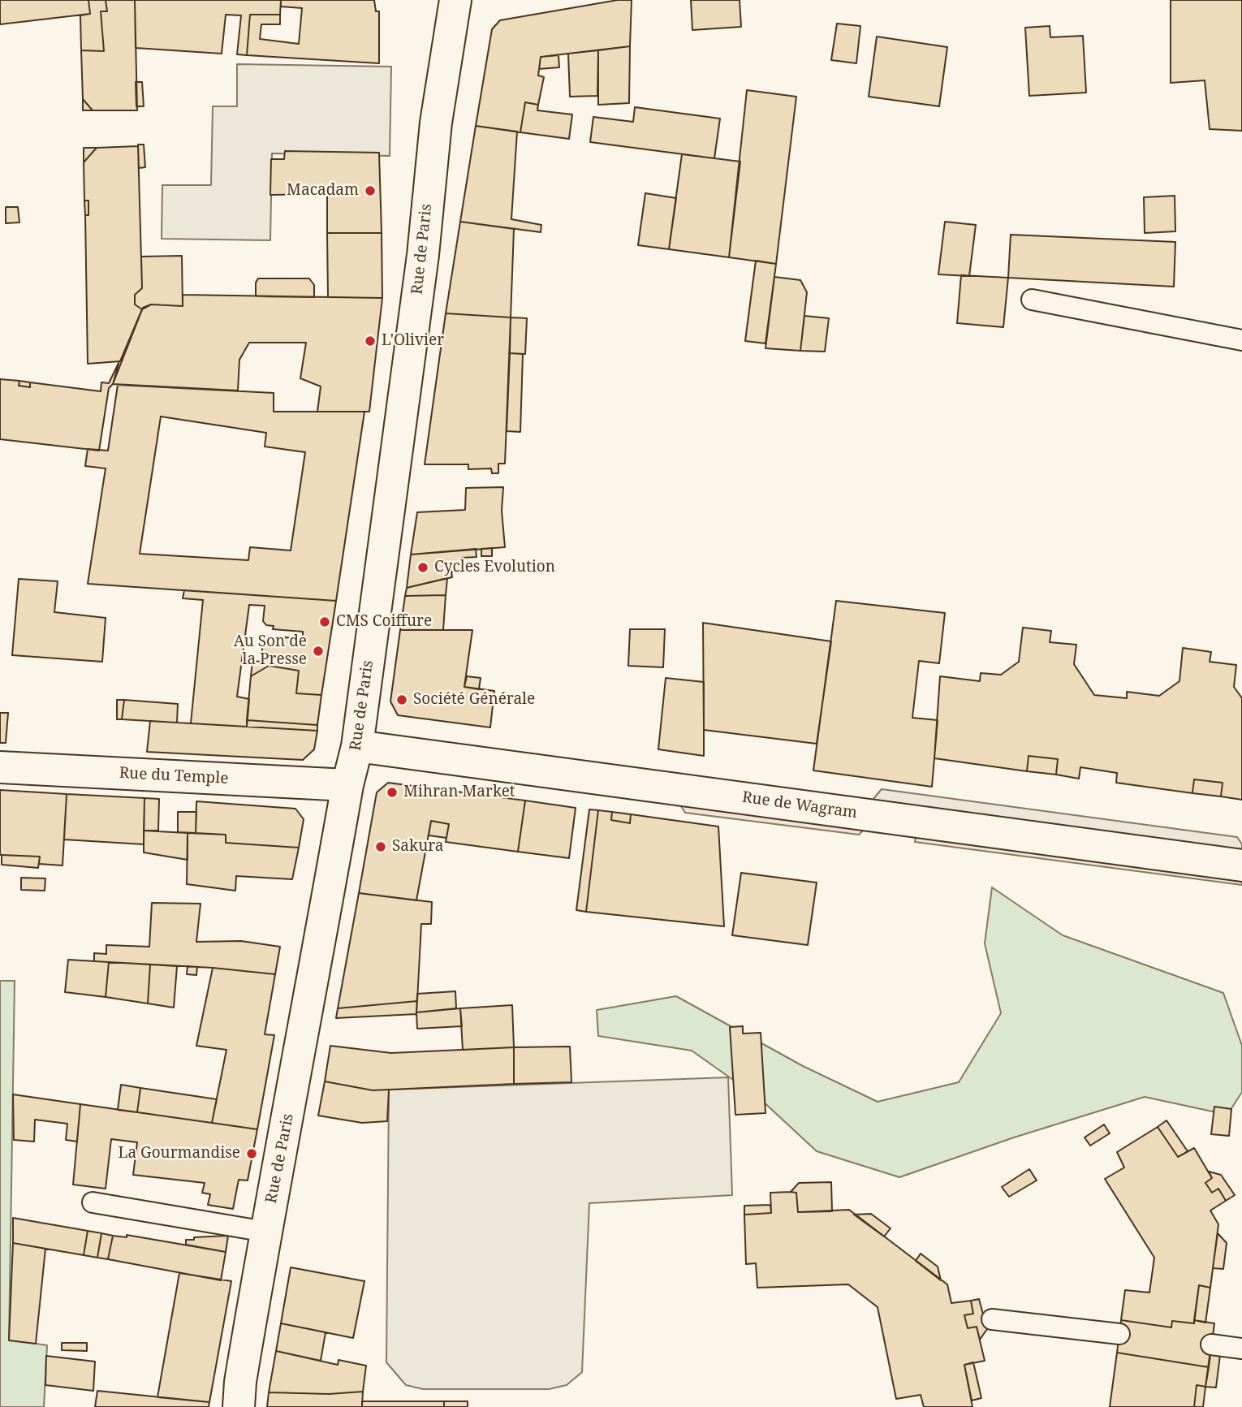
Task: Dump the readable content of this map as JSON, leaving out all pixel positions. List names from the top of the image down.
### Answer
{
  "streets": {
    "street": ["Rue de Paris", "Rue du Temple", "Rue de Wagram"]
  },
  "crossings": [
    ["Rue de Paris", "Rue du Temple"],
    ["Rue de Paris", "Rue de Wagram"]
  ],
  "places": [
    "Macadam",
    "L'Olivier",
    "Cycles Evolution",
    "CMS Coiffure",
    "Au Son de la Presse",
    "Société Générale",
    "Mihran Market",
    "Sakura",
    "La Gourmandise"
  ]
}
